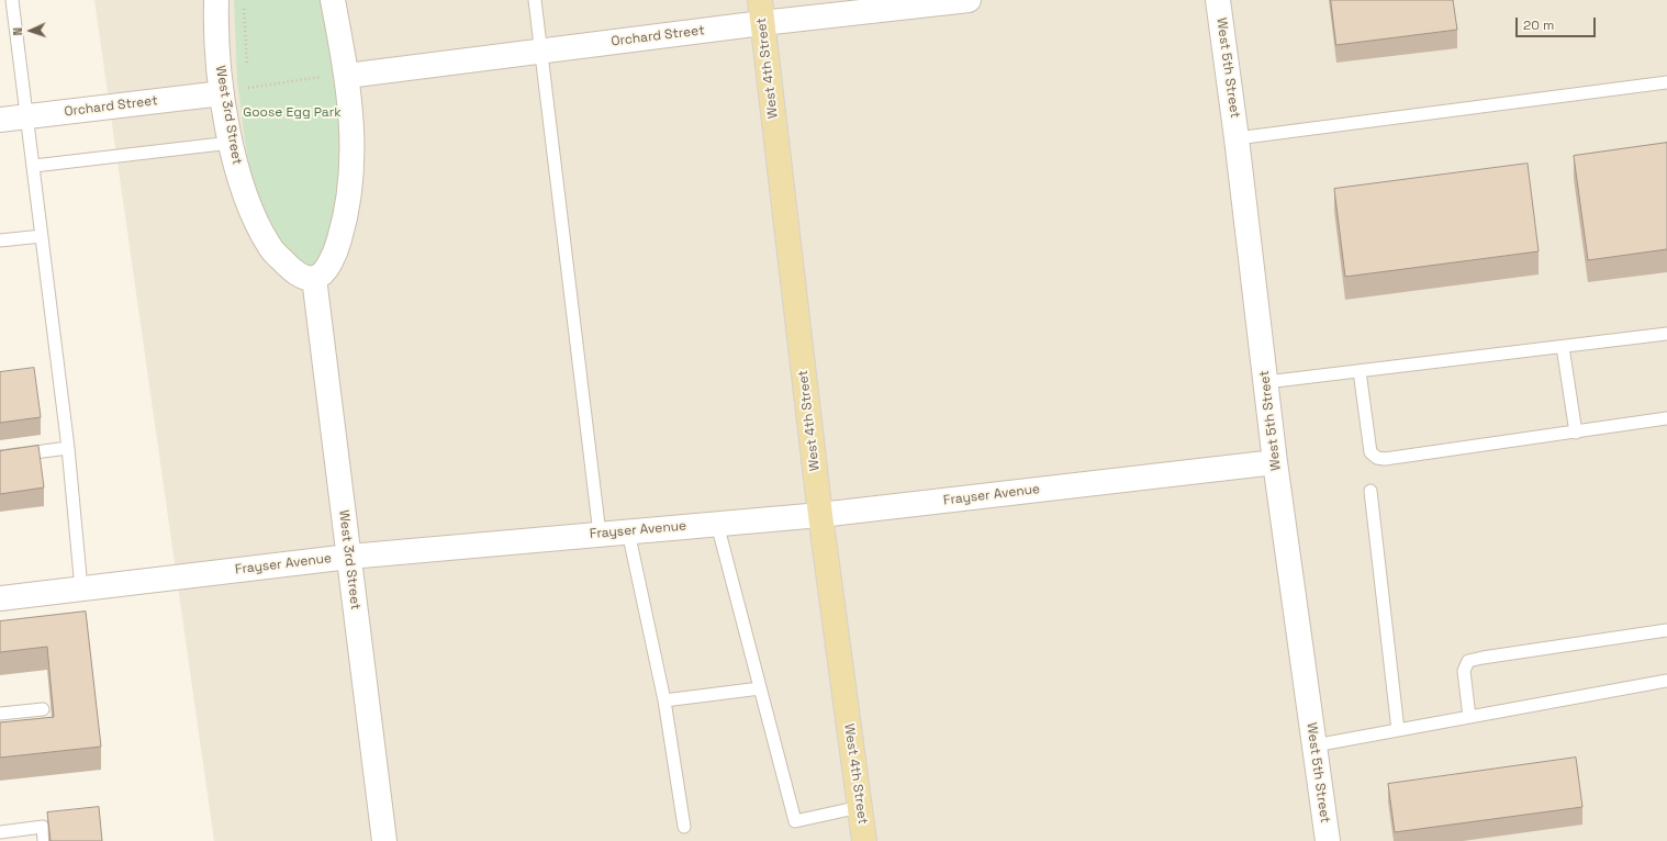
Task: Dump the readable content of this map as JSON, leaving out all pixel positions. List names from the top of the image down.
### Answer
{
  "streets": {
    "main road": ["West 4th Street"],
    "street": [
      "Orchard Street",
      "West 5th Street",
      "West 3rd Street",
      "Frayser Avenue"
    ]
  },
  "crossings": [
    ["Orchard Street", "West 4th Street"],
    ["Orchard Street", "West 3rd Street"],
    ["West 4th Street", "Frayser Avenue"],
    ["West 5th Street", "Frayser Avenue"],
    ["West 3rd Street", "Frayser Avenue"]
  ],
  "parks": ["Goose Egg Park"],
  "scale_bar": "20 m",
  "north": "left"
}
